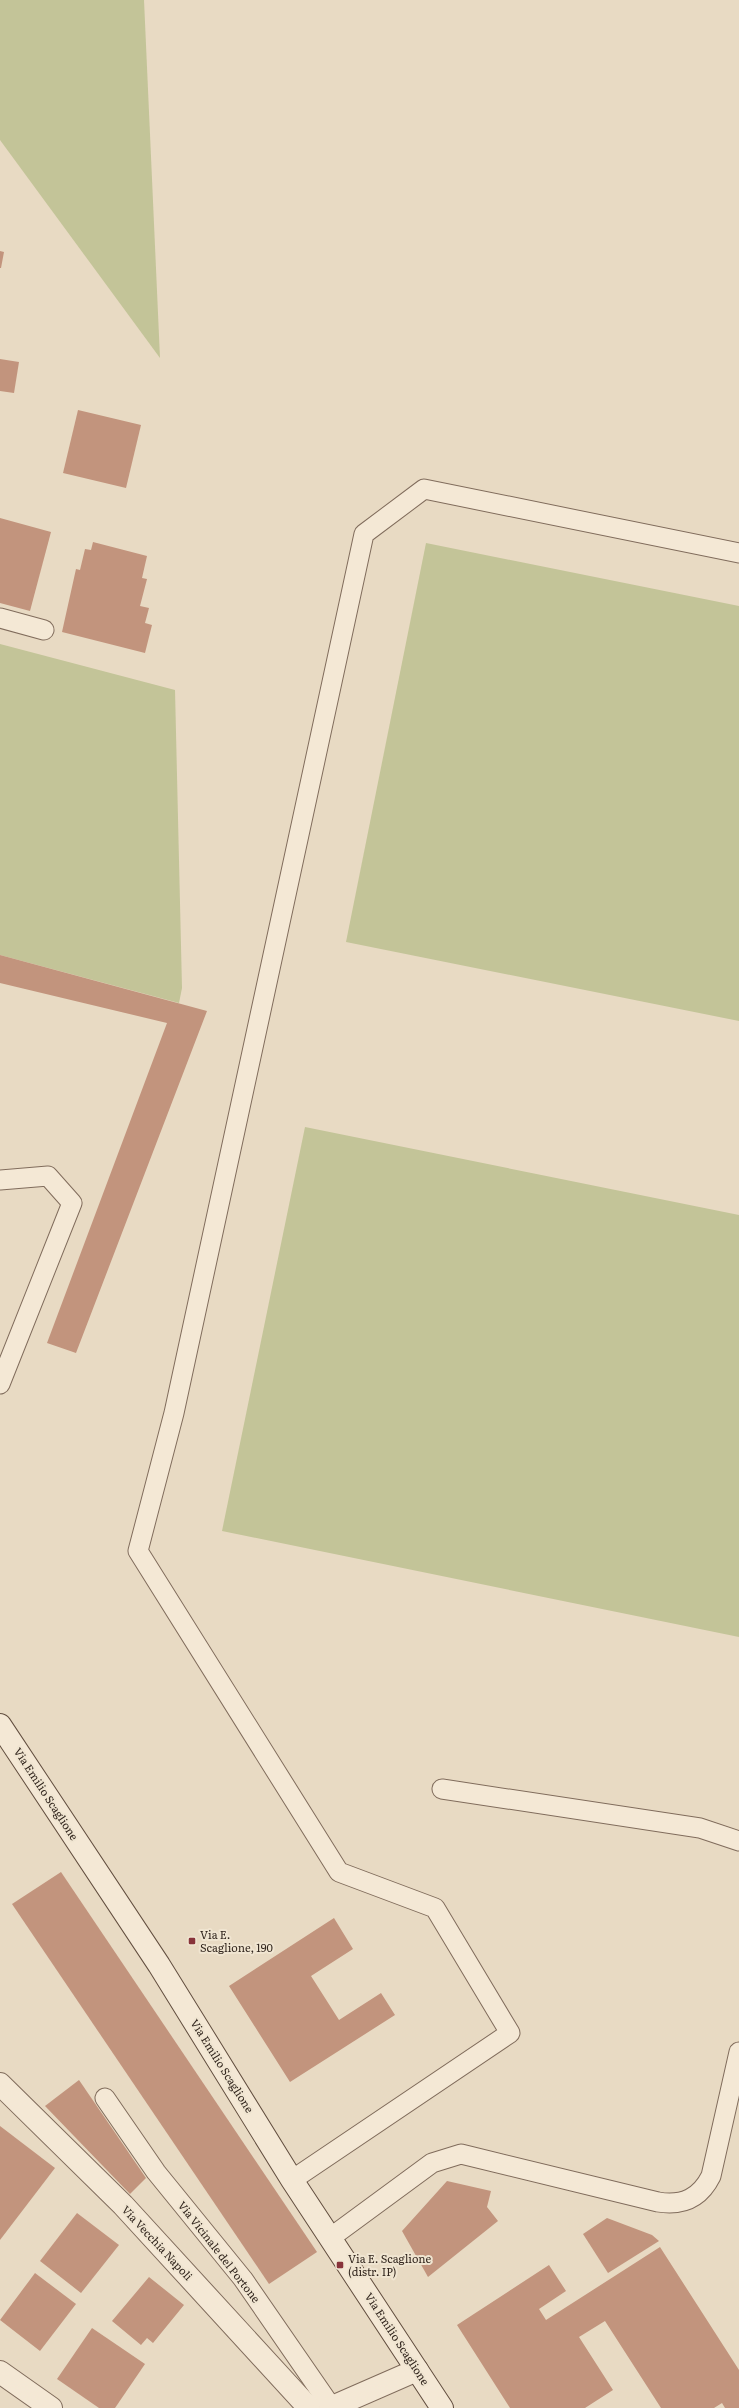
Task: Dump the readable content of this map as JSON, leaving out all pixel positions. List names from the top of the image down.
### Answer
{
  "streets": {
    "main road": ["Via Emilio Scaglione", "Via Vecchia Napoli"],
    "lane": ["Via Vicinale del Portone"]
  },
  "places": {
    "transit": ["Via E. Scaglione, 190", "Via E. Scaglione (distr. IP)"]
  }
}
